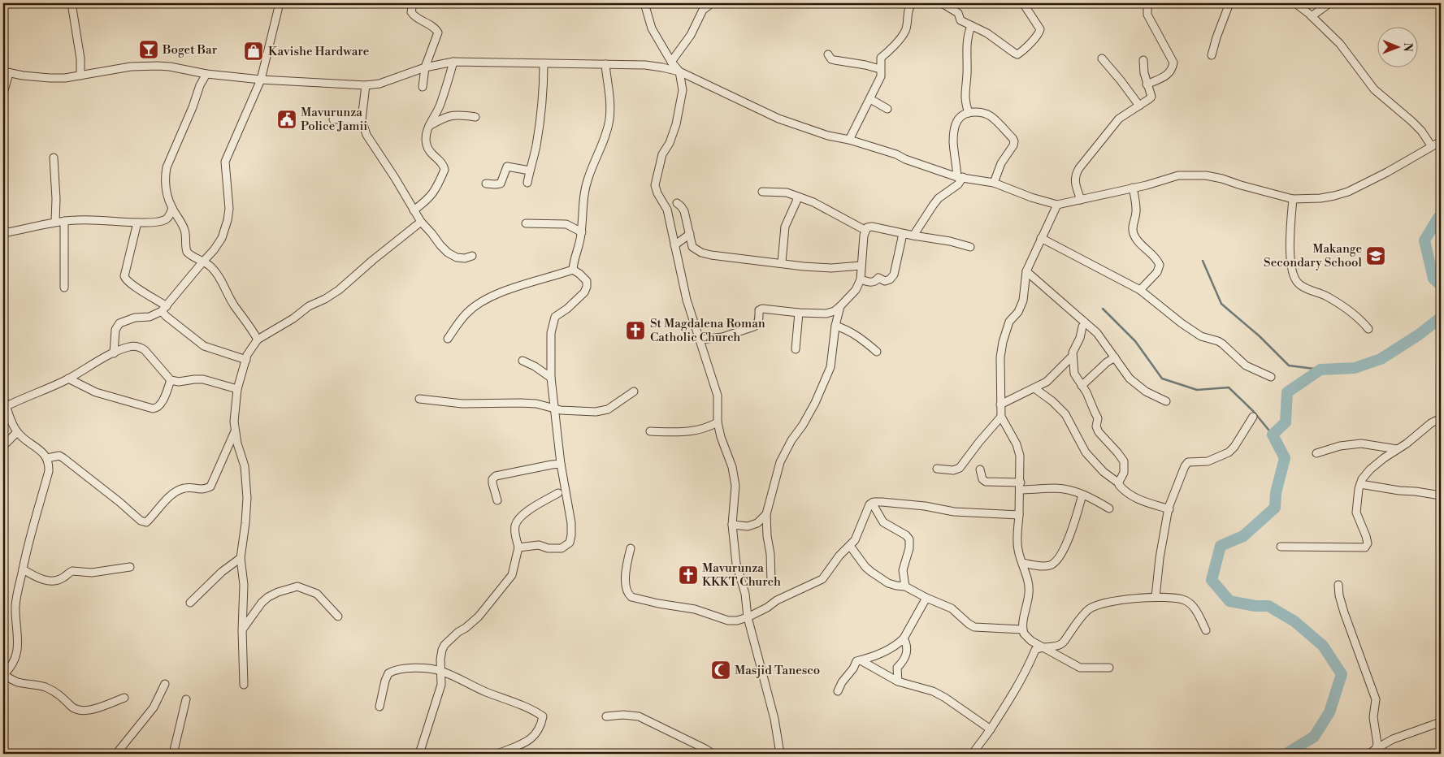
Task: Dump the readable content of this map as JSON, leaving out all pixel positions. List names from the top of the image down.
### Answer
{
  "places": {
    "bar": ["Boget Bar"],
    "shop": ["Kavishe Hardware"],
    "public building": ["Mavurunza Police Jamii"],
    "school or university": ["Makange Secondary School"],
    "church": ["St Magdalena Roman Catholic Church", "Mavurunza KKKT Church"],
    "mosque": ["Masjid Tanesco"]
  },
  "north": "right"
}
